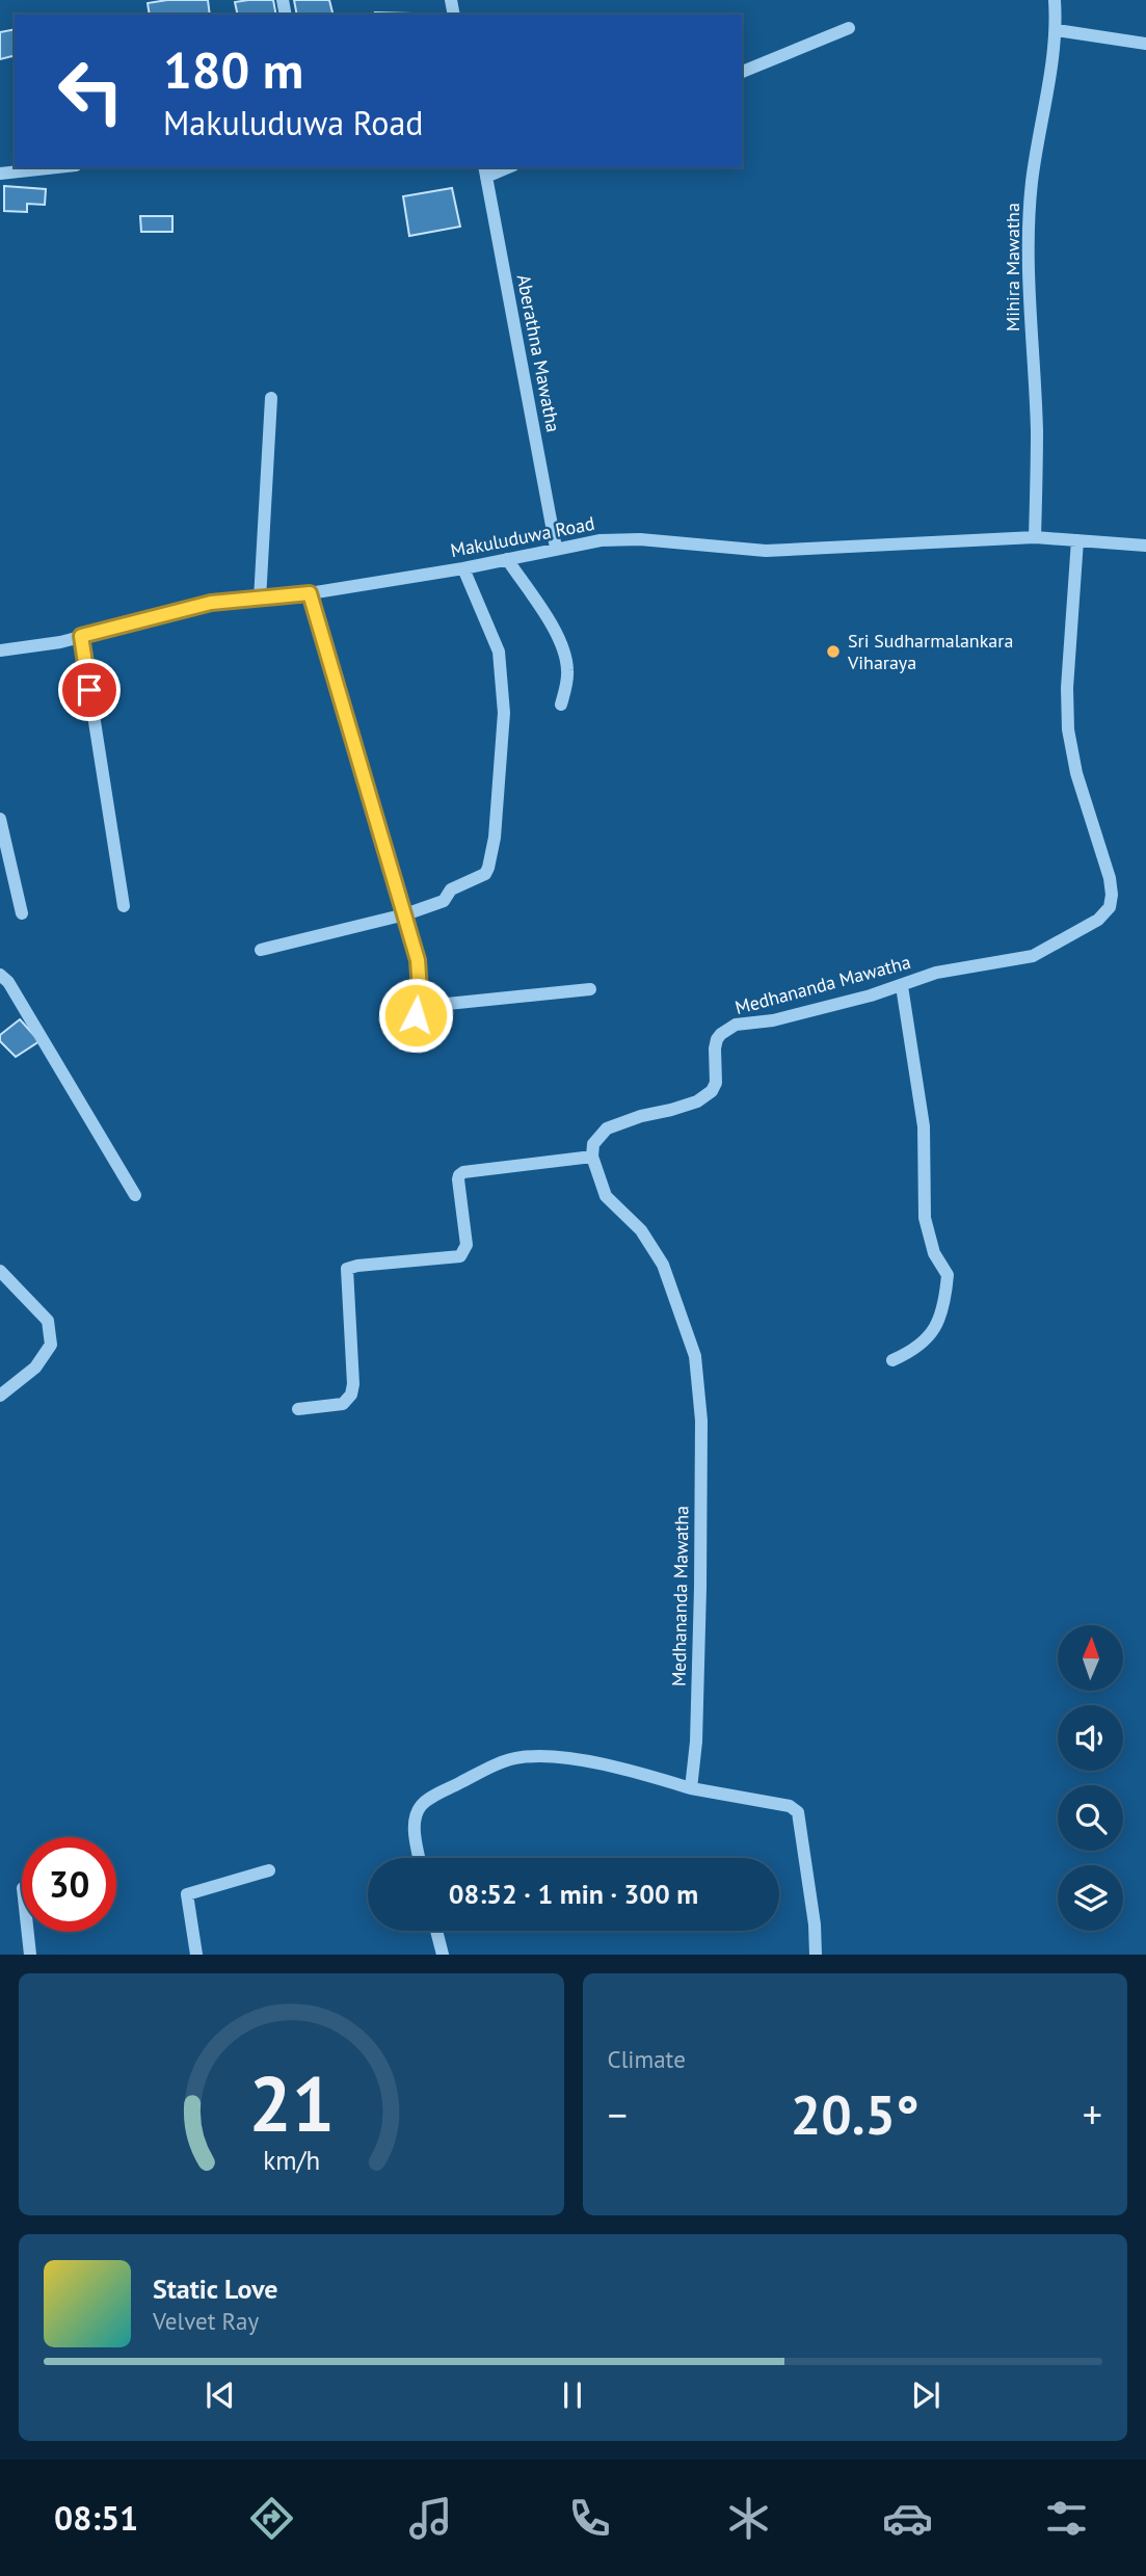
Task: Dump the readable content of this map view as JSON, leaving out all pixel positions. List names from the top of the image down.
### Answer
{
  "streets": {
    "street": [
      "Mihira Mawatha",
      "Aberathna Mawatha",
      "Makuluduwa Road",
      "Medhananda Mawatha"
    ]
  },
  "crossings": [
    ["Mihira Mawatha", "Makuluduwa Road"],
    ["Aberathna Mawatha", "Makuluduwa Road"],
    ["Makuluduwa Road", "Medhananda Mawatha"]
  ],
  "places": ["Sri Sudharmalankara Viharaya"],
  "north": "top",
  "page": {
    "turn": ["180 m", "Makuluduwa Road"],
    "limit": "30",
    "trip": "08:52 · 1 min · 300 m",
    "tile": "Climate",
    "heat": ["−", "20.5°", "+"],
    "song": ["Static Love", "Velvet Ray"],
    "tabs": "08:51",
    "gauge": ["21", "km/h"]
  }
}
